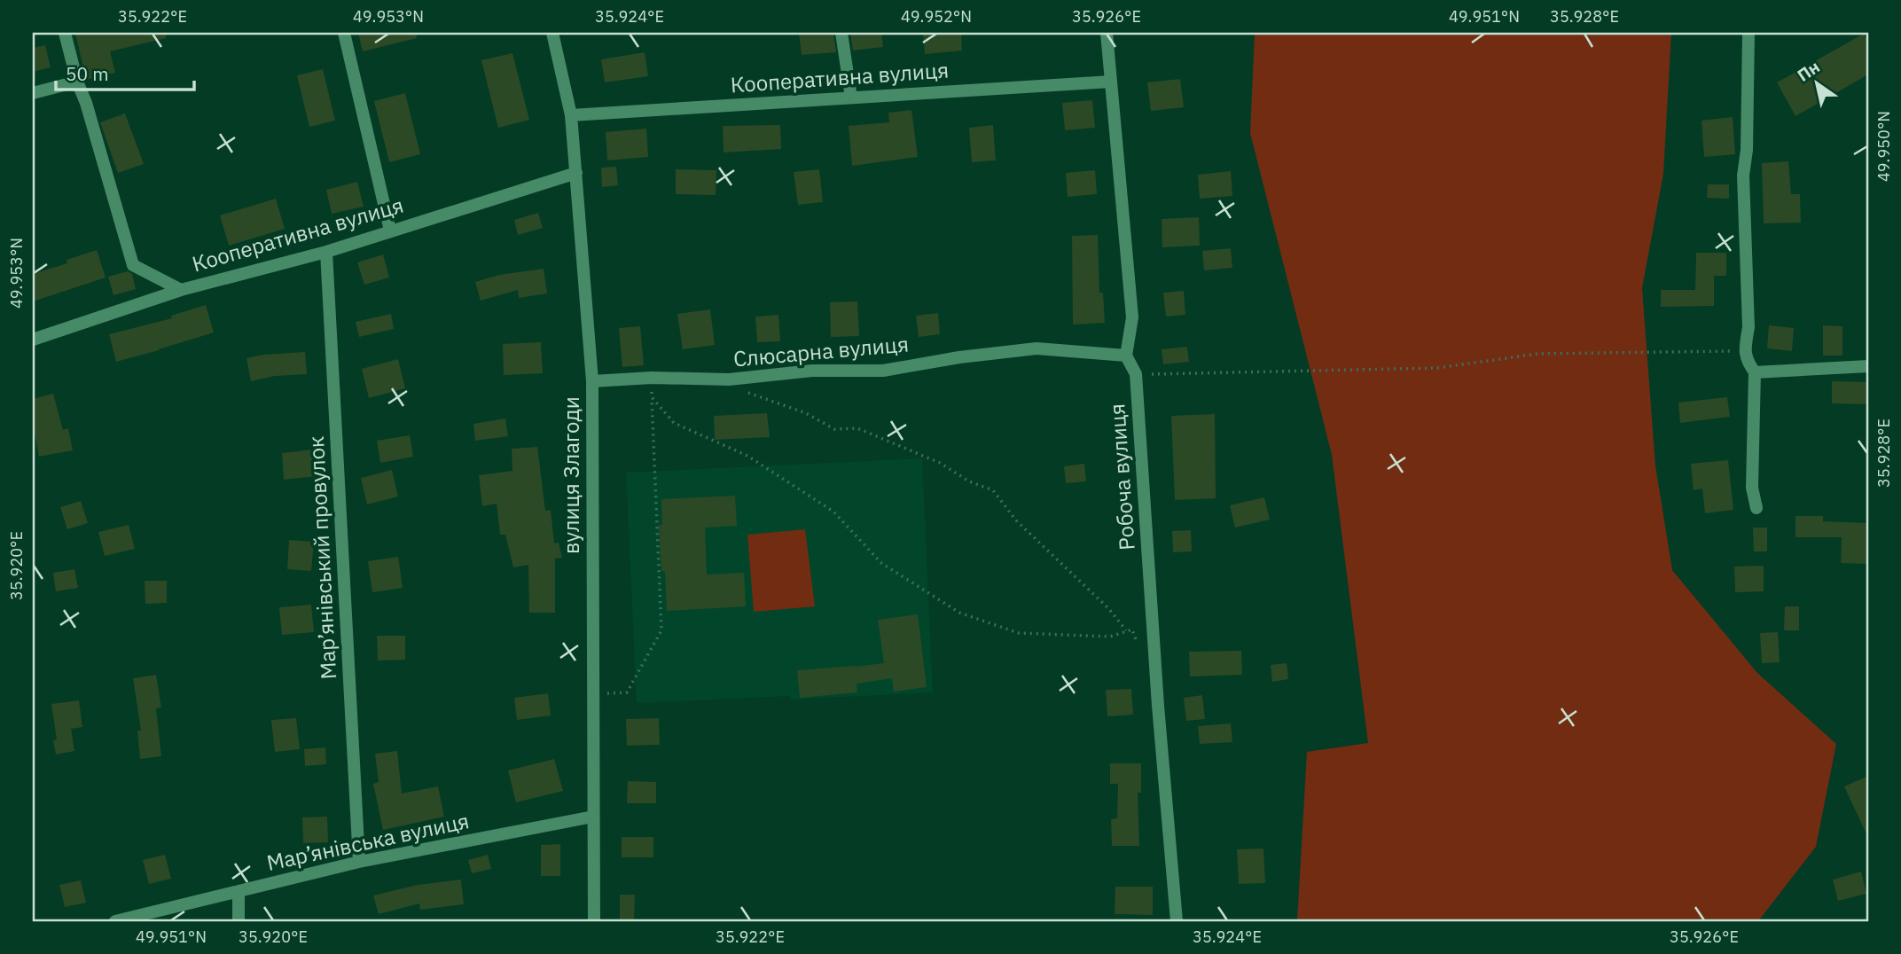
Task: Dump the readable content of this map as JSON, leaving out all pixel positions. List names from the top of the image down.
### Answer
{
  "streets": {
    "street": [
      "Кооперативна вулиця",
      "Слюсарна вулиця",
      "вулиця Злагоди",
      "Робоча вулиця",
      "Мар’янівський провулок",
      "Мар’янівська вулиця"
    ]
  },
  "crossings": [
    ["Кооперативна вулиця", "вулиця Злагоди"],
    ["Кооперативна вулиця", "Мар’янівський провулок"],
    ["Слюсарна вулиця", "вулиця Злагоди"],
    ["Слюсарна вулиця", "Робоча вулиця"],
    ["вулиця Злагоди", "Мар’янівська вулиця"],
    ["Мар’янівський провулок", "Мар’янівська вулиця"]
  ],
  "scale_bar": "50 m",
  "north": "top left",
  "coordinates": [
    "35.922°E",
    "49.953°N",
    "35.924°E",
    "49.952°N",
    "35.926°E",
    "49.951°N",
    "35.928°E",
    "49.950°N",
    "35.920°E"
  ]
}
